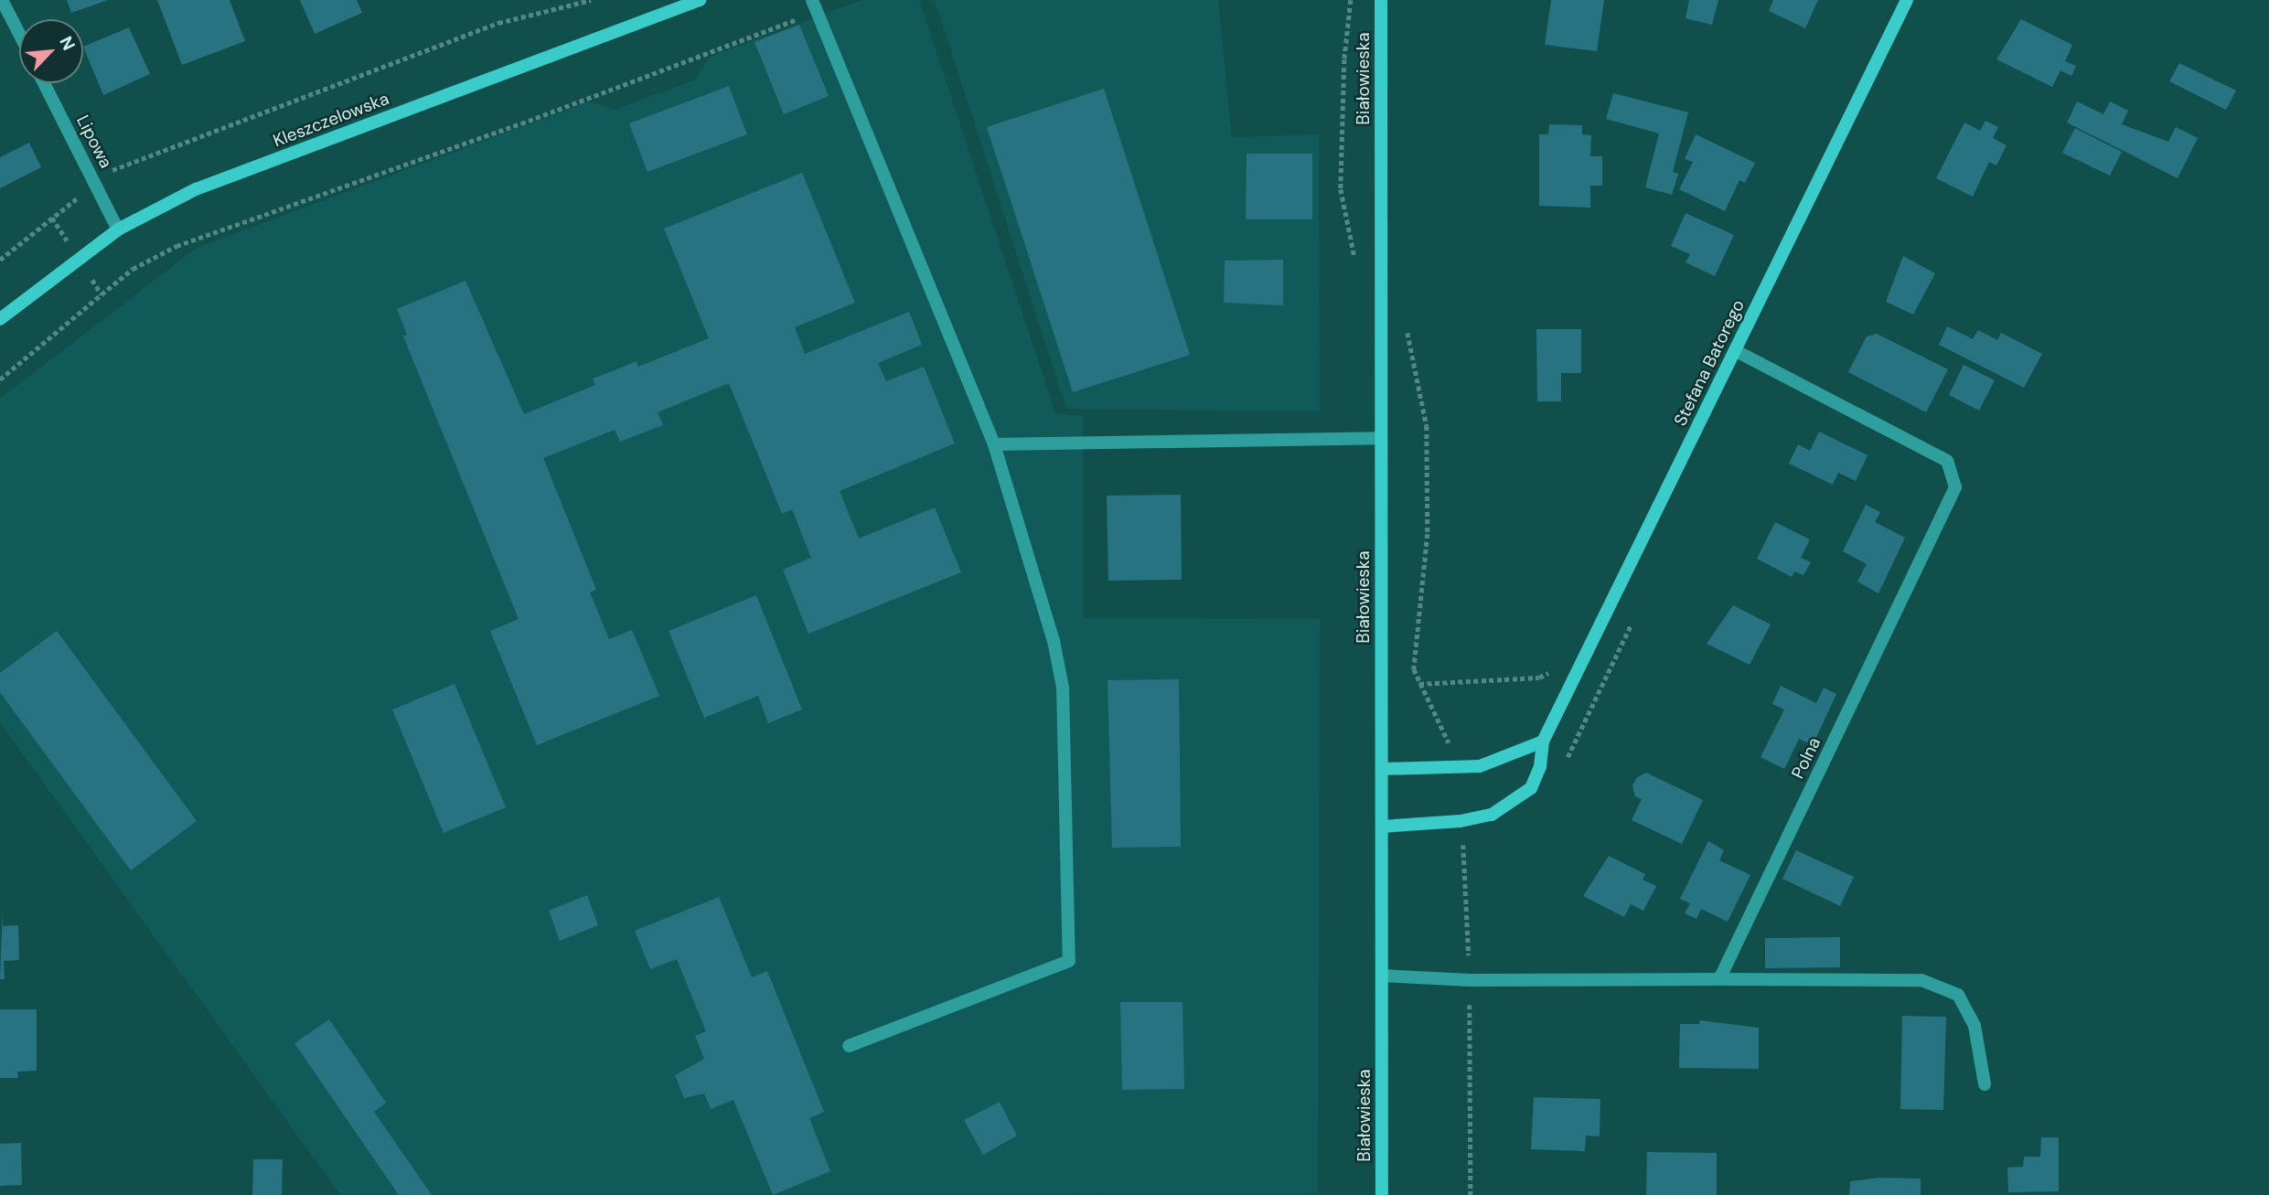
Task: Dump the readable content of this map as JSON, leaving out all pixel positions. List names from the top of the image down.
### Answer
{
  "streets": {
    "main road": ["Białowieska", "Kleszczelowska", "Stefana Batorego"],
    "street": ["Lipowa", "Polna"]
  },
  "crossings": [
    ["Białowieska", "Stefana Batorego"],
    ["Kleszczelowska", "Lipowa"],
    ["Stefana Batorego", "Polna"]
  ],
  "north": "top right"
}
